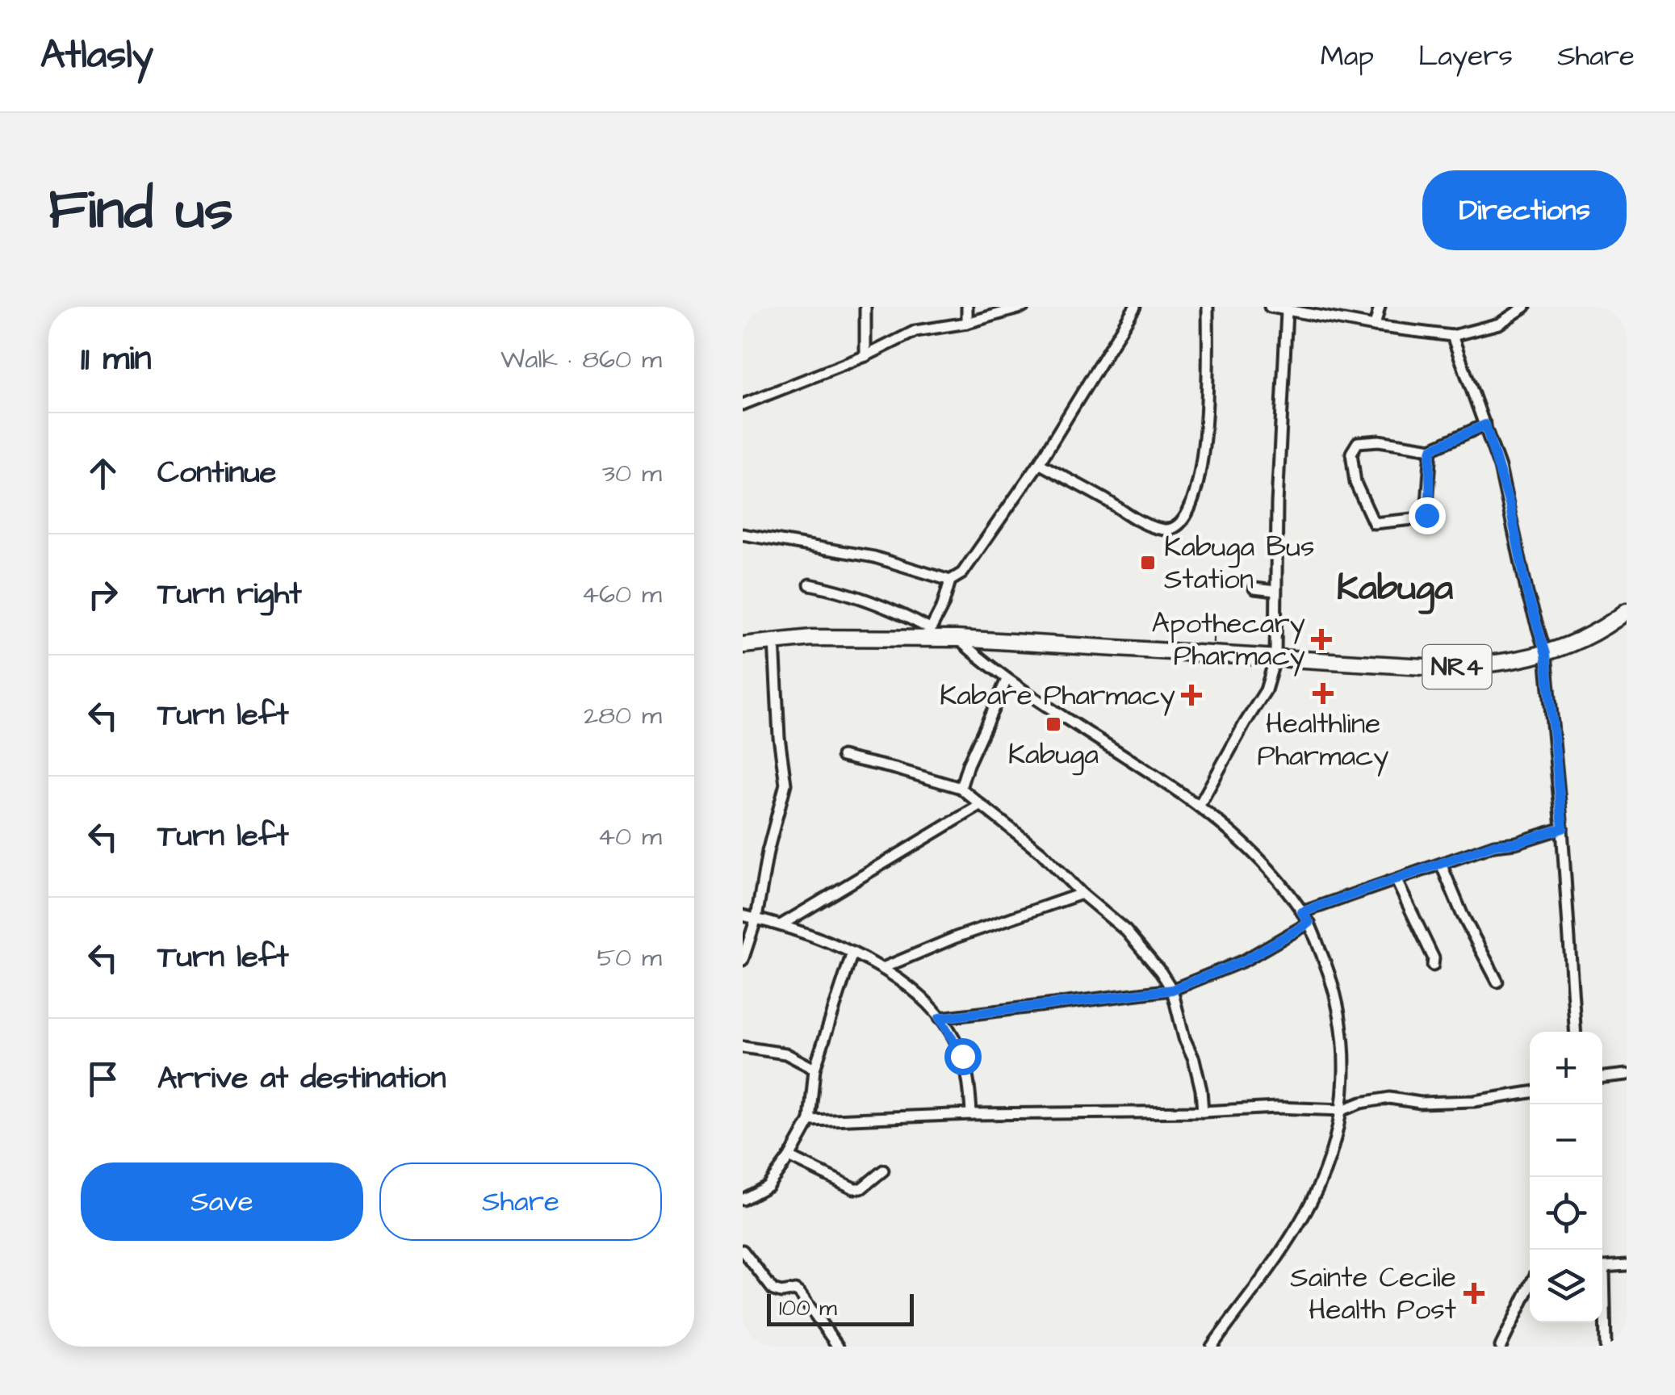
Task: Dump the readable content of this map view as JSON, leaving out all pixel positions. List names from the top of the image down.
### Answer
{
  "streets": {
    "highway": ["NR4"]
  },
  "districts": ["Kabuga"],
  "places": {
    "transit": ["Kabuga Bus Station", "Kabuga"],
    "health": [
      "Apothecary Pharmacy",
      "Healthline Pharmacy",
      "Kabare Pharmacy",
      "Sainte Cecile Health Post"
    ]
  },
  "scale_bar": "100 m",
  "page": {
    "header": "Atlasly",
    "nav": ["Map", "Layers", "Share"],
    "buttons": [
      "Directions",
      ["Save", "Share"]
    ],
    "title": "Find us",
    "heading": ["11 min", "Walk · 860 m"],
    "list": [
      ["Continue", "30 m"],
      ["Turn right", "460 m"],
      ["Turn left", "280 m"],
      ["Turn left", "40 m"],
      ["Turn left", "50 m"],
      "Arrive at destination"
    ],
    "map_buttons": ["+", "−"],
    "scale": "100 m"
  }
}
